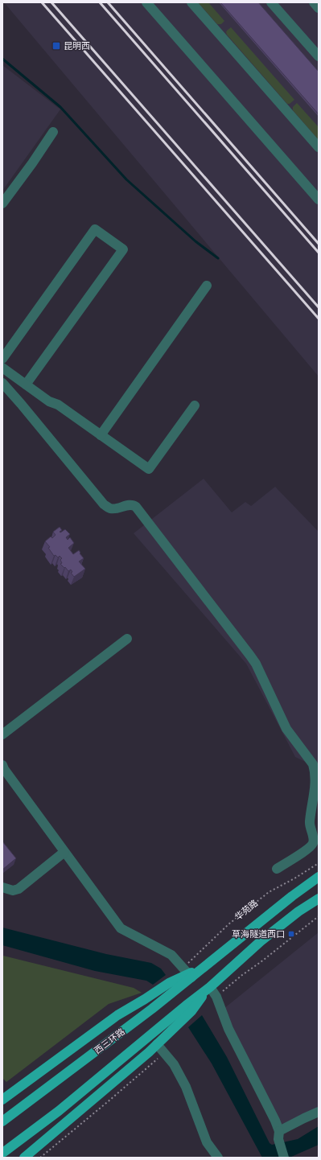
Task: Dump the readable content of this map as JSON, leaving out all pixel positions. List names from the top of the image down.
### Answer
{
  "streets": {
    "main road": ["华苑路", "西三环路"]
  },
  "crossings": [
    ["华苑路", "西三环路"]
  ],
  "places": {
    "transit": ["昆明西", "草海隧道西口"]
  }
}
